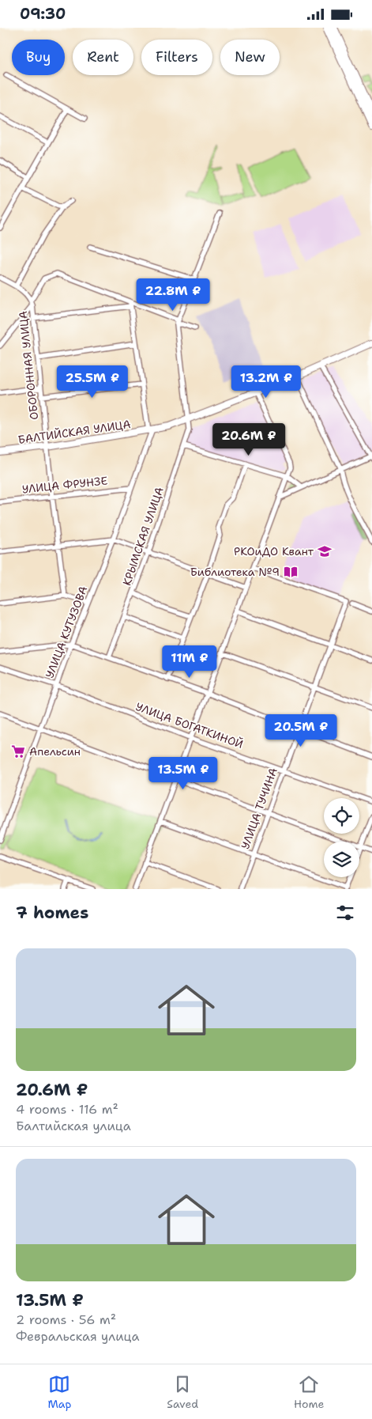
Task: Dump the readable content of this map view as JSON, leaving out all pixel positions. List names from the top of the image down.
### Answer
{
  "streets": {
    "main road": ["БАЛТИЙСКАЯ УЛИЦА"],
    "street": [
      "ОБОРОННАЯ УЛИЦА",
      "УЛИЦА ФРУНЗЕ",
      "КРЫМСКАЯ УЛИЦА",
      "УЛИЦА КУТУЗОВА",
      "УЛИЦА БОГАТКИНОЙ",
      "УЛИЦА ТУЧИНА"
    ]
  },
  "crossings": [
    ["ОБОРОННАЯ УЛИЦА", "БАЛТИЙСКАЯ УЛИЦА"],
    ["ОБОРОННАЯ УЛИЦА", "УЛИЦА ФРУНЗЕ"],
    ["БАЛТИЙСКАЯ УЛИЦА", "КРЫМСКАЯ УЛИЦА"],
    ["БАЛТИЙСКАЯ УЛИЦА", "УЛИЦА КУТУЗОВА"],
    ["УЛИЦА ФРУНЗЕ", "УЛИЦА КУТУЗОВА"],
    ["УЛИЦА КУТУЗОВА", "УЛИЦА БОГАТКИНОЙ"],
    ["УЛИЦА БОГАТКИНОЙ", "УЛИЦА ТУЧИНА"]
  ],
  "places": {
    "school or university": ["РКОиДО Квант"],
    "library": ["Библиотека №9"],
    "supermarket": ["Апельсин"]
  },
  "page": {
    "status": "09:30",
    "chip": [
      "Buy",
      "Rent",
      "Filters",
      "New"
    ],
    "price": [
      "22.8M ₽",
      "25.5M ₽",
      "13.2M ₽",
      "20.6M ₽",
      "11M ₽",
      "20.5M ₽",
      "13.5M ₽"
    ],
    "heading": "7 homes",
    "list": [
      {
        "name": "20.6M ₽",
        "note": "4 rooms · 116 m² · Балтийская улица"
      },
      {
        "name": "13.5M ₽",
        "note": "2 rooms · 56 m² · Февральская улица"
      }
    ],
    "tabs": ["Map", "Saved", "Home"]
  }
}
